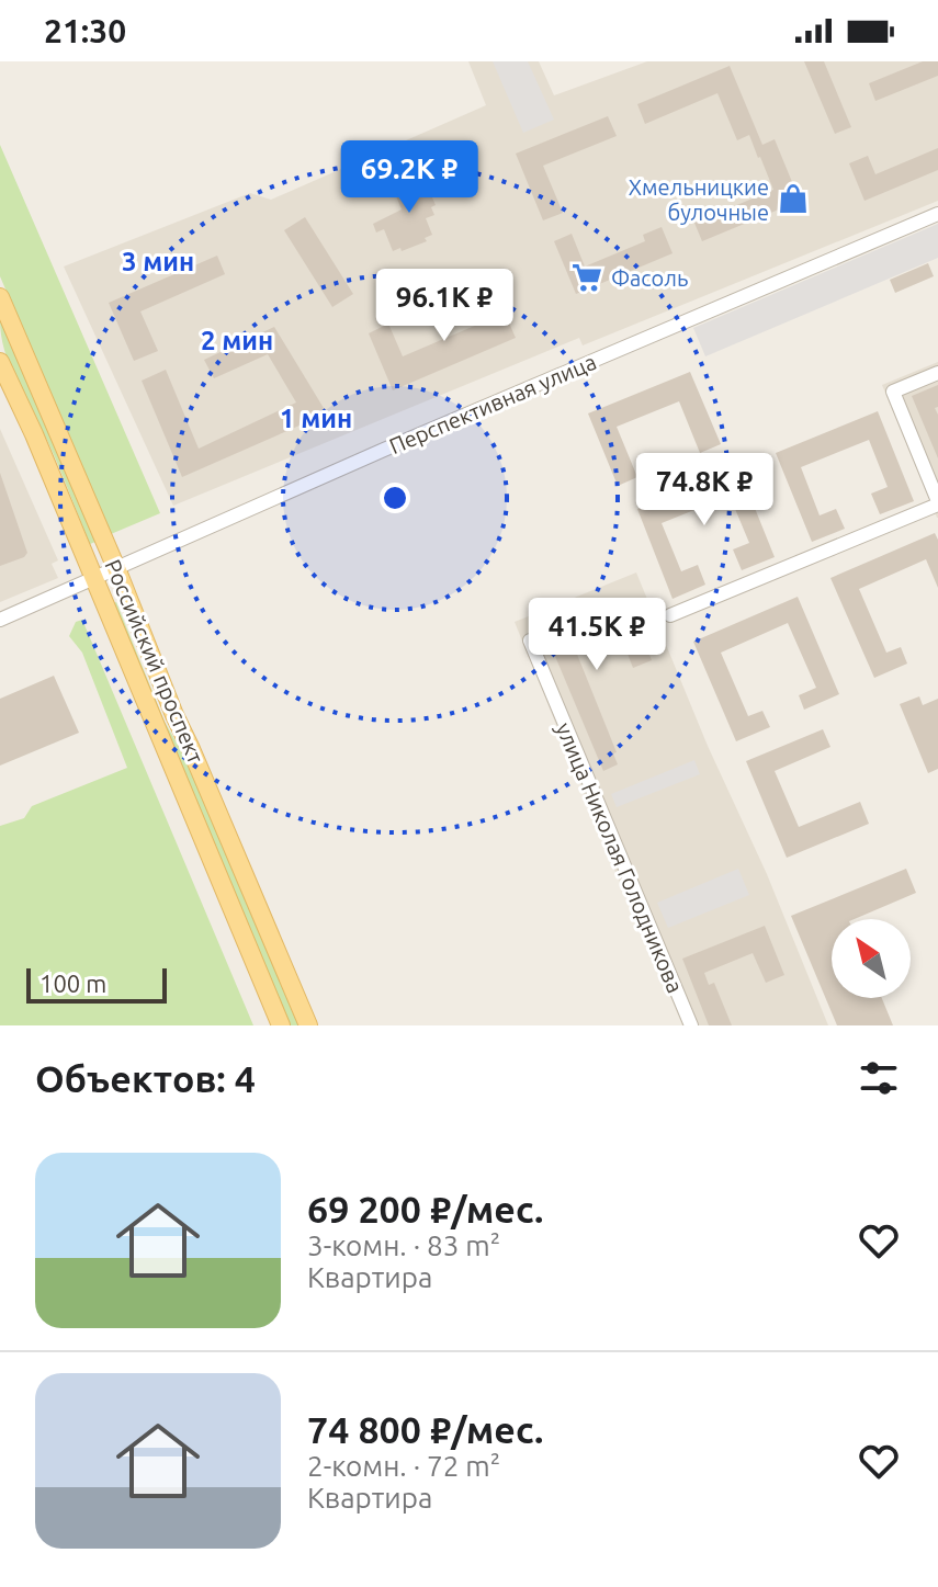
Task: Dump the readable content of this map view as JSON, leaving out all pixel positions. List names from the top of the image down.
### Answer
{
  "streets": {
    "main road": ["Российский проспект"],
    "street": ["Перспективная улица", "улица Николая Голодникова"]
  },
  "crossings": [
    ["Перспективная улица", "Российский проспект"]
  ],
  "places": {
    "shop": ["Хмельницкие булочные"],
    "supermarket": ["Фасоль"]
  },
  "scale_bar": "100 m",
  "north": "top left",
  "page": {
    "status": "21:30",
    "price": [
      "69.2K ₽",
      "96.1K ₽",
      "74.8K ₽",
      "41.5K ₽"
    ],
    "scale": "100 m",
    "heading": "Объектов: 4",
    "list": [
      {
        "name": "69 200 ₽/мес.",
        "note": "3-комн. · 83 m² · Квартира"
      },
      {
        "name": "74 800 ₽/мес.",
        "note": "2-комн. · 72 m² · Квартира"
      }
    ]
  },
  "rings": ["3 мин", "2 мин", "1 мин"]
}
